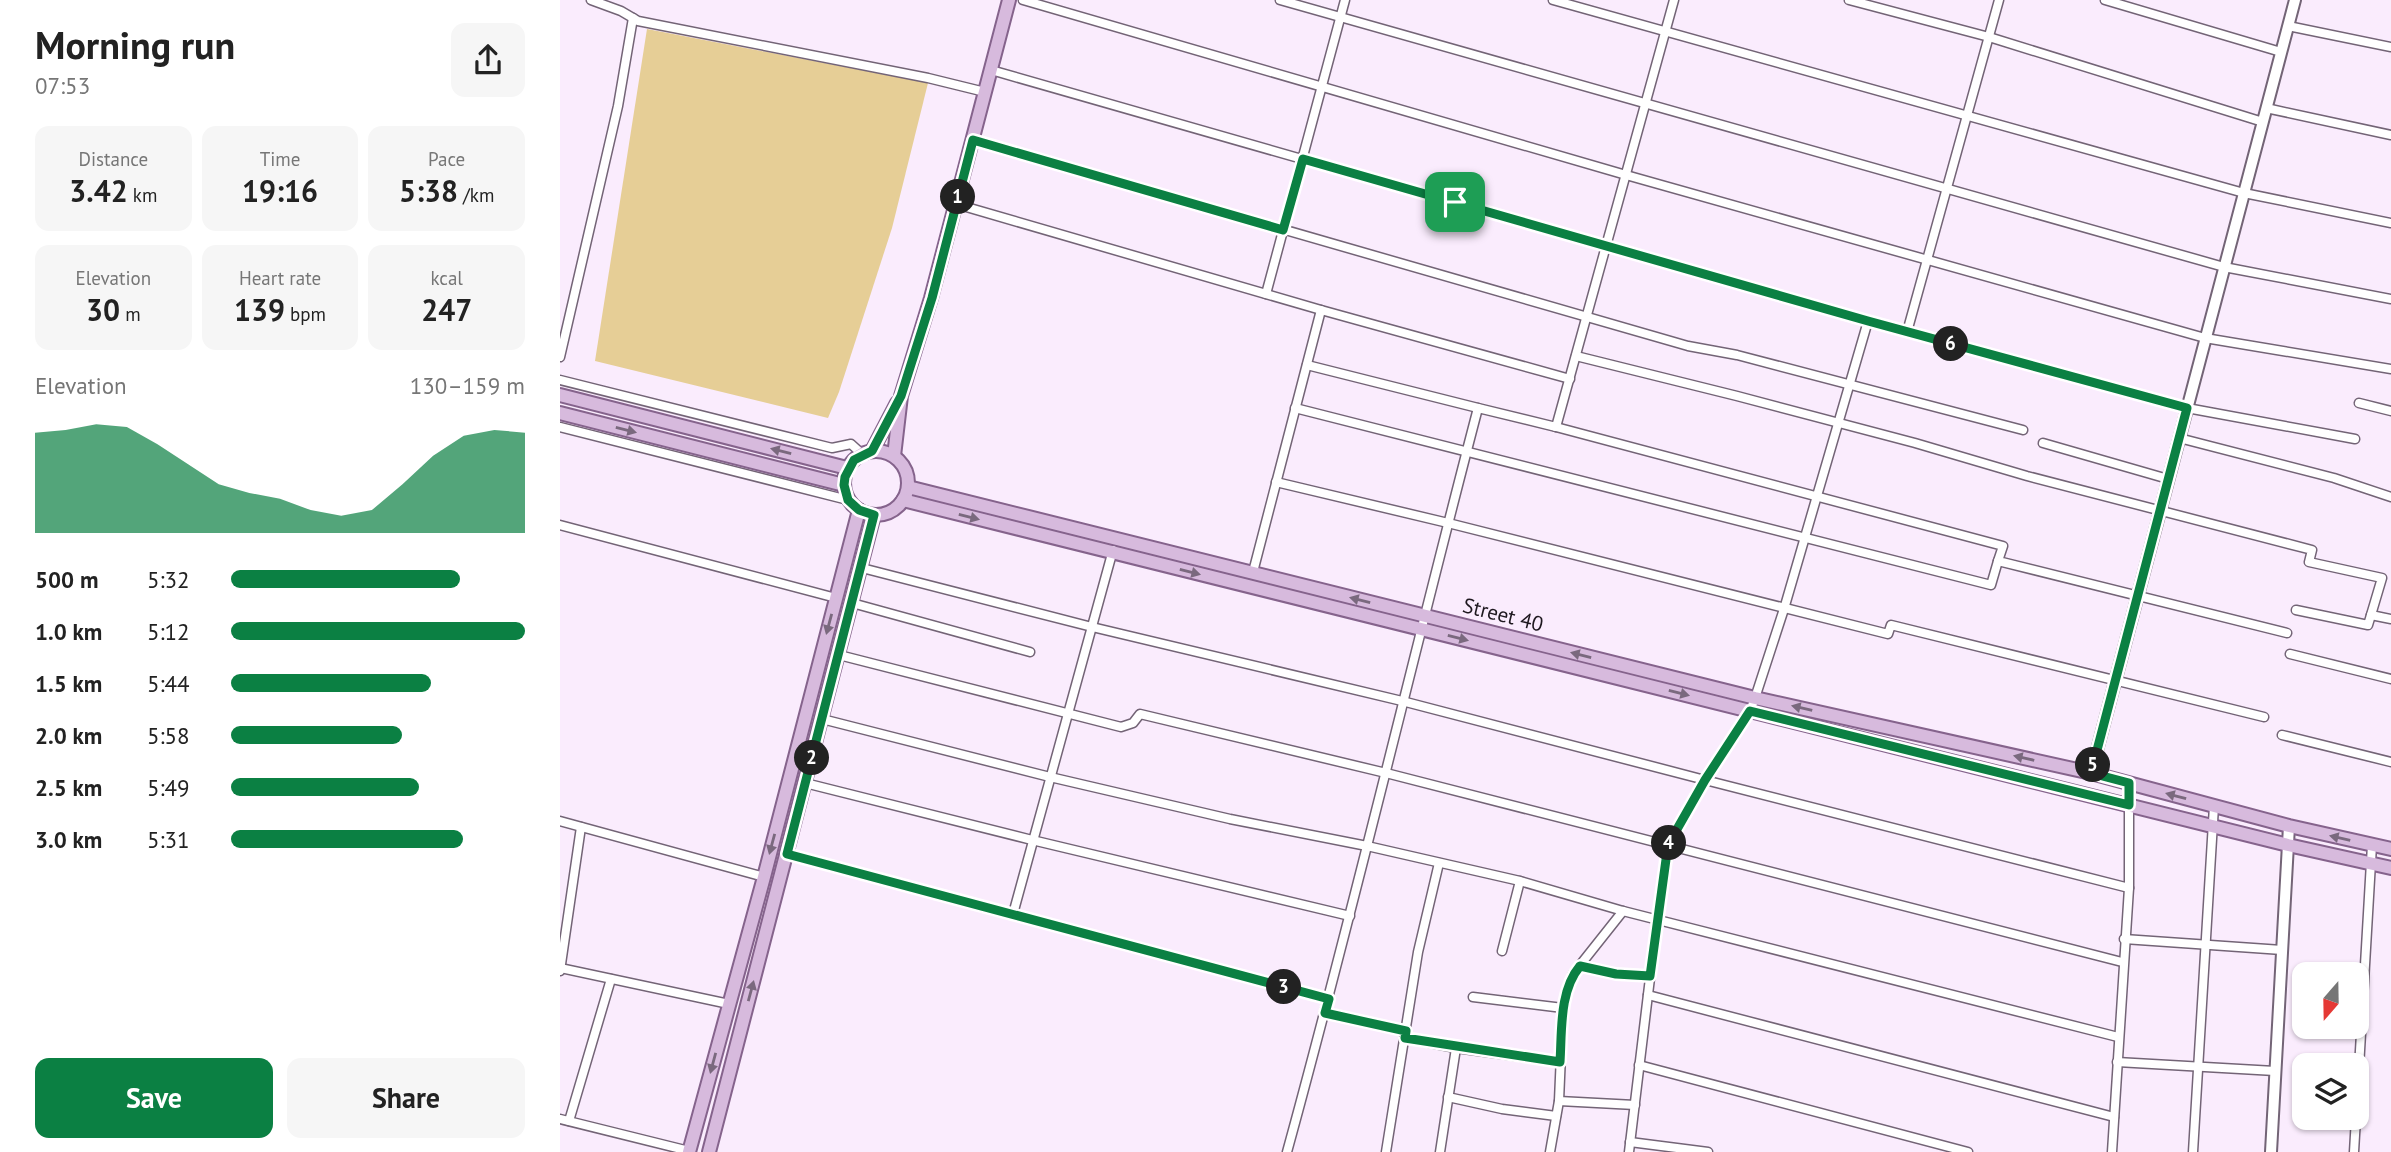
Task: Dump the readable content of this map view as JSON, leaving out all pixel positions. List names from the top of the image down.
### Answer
{
  "streets": {
    "main road": ["Street 40"]
  },
  "north": "bottom",
  "page": {
    "heading": ["Morning run", "07:53"],
    "stats": [
      ["Distance", "3.42 km"],
      ["Time", "19:16"],
      ["Pace", "5:38 /km"],
      ["Elevation", "30 m"],
      ["Heart rate", "139 bpm"],
      ["kcal", "247"]
    ],
    "pins": [
      "1",
      "6",
      "2",
      "5",
      "4",
      "3"
    ],
    "chart": ["Elevation", "130–159 m"],
    "list": [
      {
        "name": "500 m",
        "note": "5:32"
      },
      {
        "name": "1.0 km",
        "note": "5:12"
      },
      {
        "name": "1.5 km",
        "note": "5:44"
      },
      {
        "name": "2.0 km",
        "note": "5:58"
      },
      {
        "name": "2.5 km",
        "note": "5:49"
      },
      {
        "name": "3.0 km",
        "note": "5:31"
      }
    ],
    "buttons": ["Save", "Share"]
  }
}
